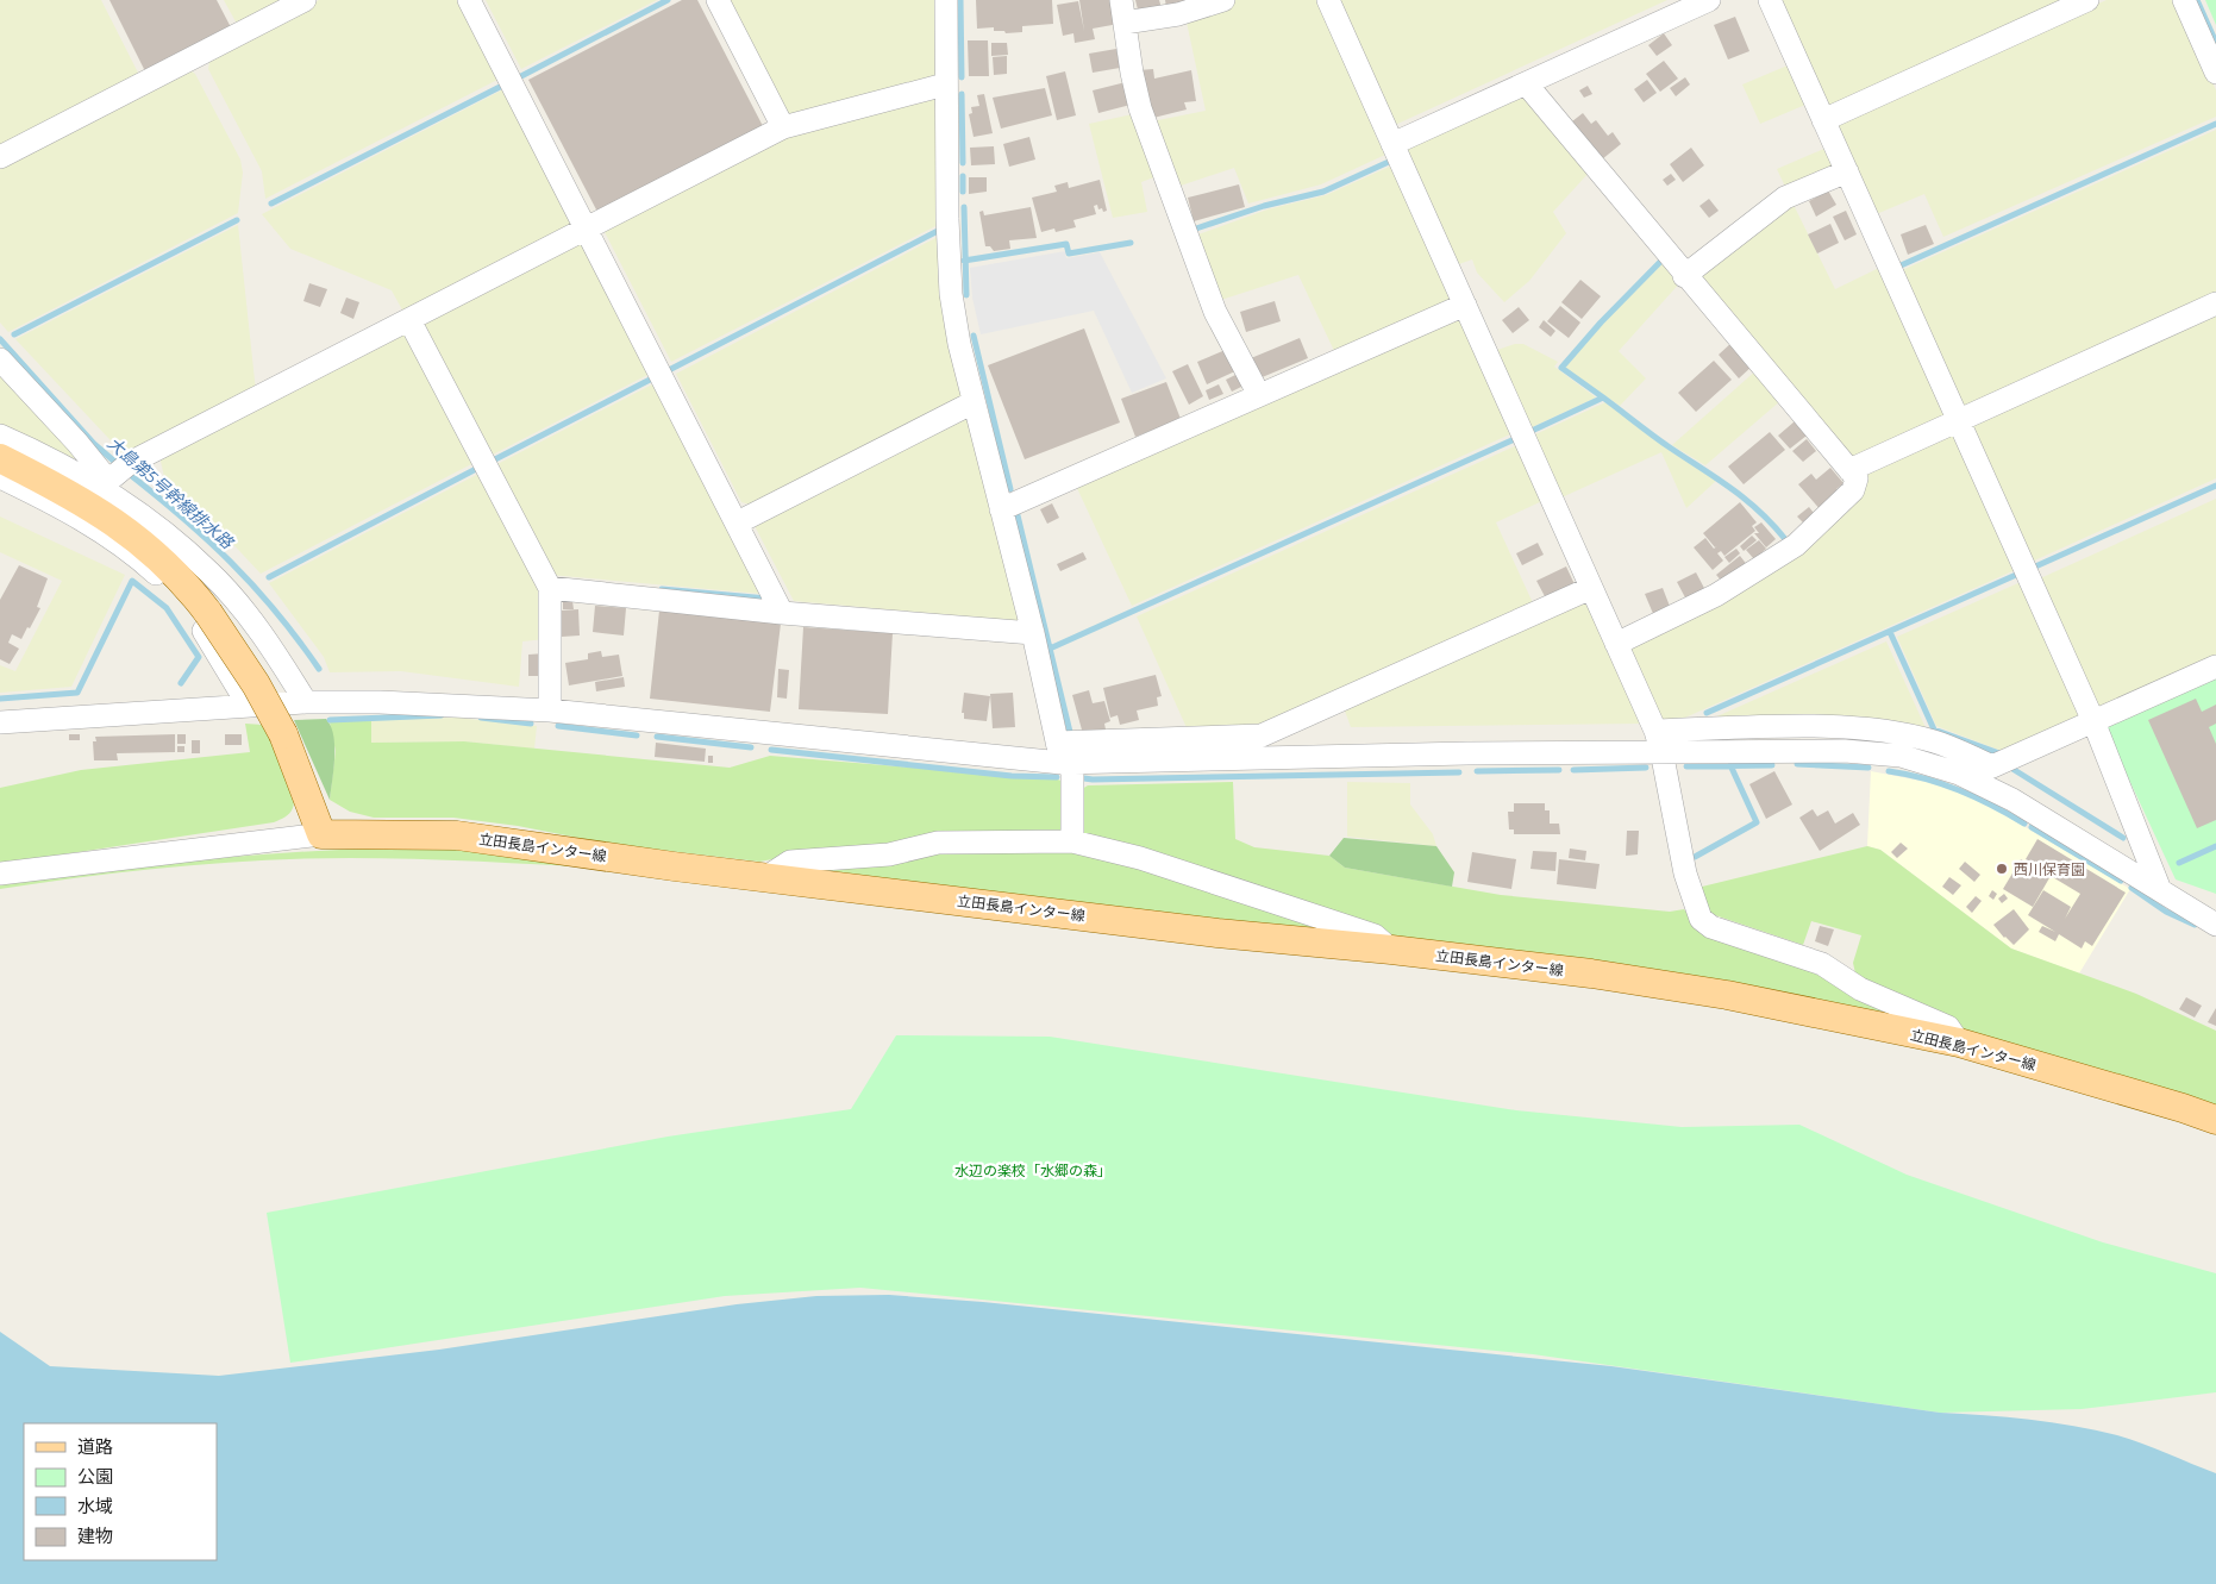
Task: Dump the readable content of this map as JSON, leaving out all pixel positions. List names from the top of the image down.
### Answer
{
  "streets": {
    "main road": ["立田長島インター線"]
  },
  "water": ["大島第5号幹線排水路"],
  "parks": ["水辺の楽校「水郷の森」"],
  "places": ["西川保育園"],
  "legend": [
    "道路",
    "公園",
    "水域",
    "建物"
  ]
}
